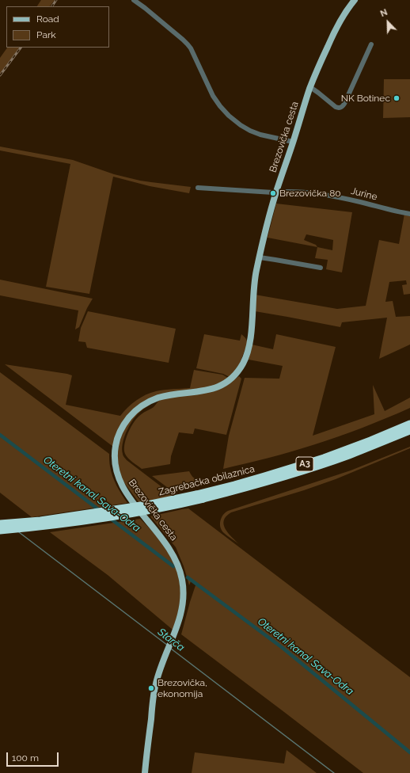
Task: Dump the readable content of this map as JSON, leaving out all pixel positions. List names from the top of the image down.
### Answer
{
  "streets": {
    "highway": ["A3", "Zagrebačka obilaznica"],
    "main road": ["Brezovička cesta"],
    "street": ["Jurine"]
  },
  "crossings": [
    ["Brezovička cesta", "Jurine"]
  ],
  "water": ["Oteretni kanal Sava-Odra", "Starča"],
  "places": ["NK Botinec", "Brezovička 80", "Brezovička, ekonomija"],
  "legend": ["Road", "Park"],
  "scale_bar": "100 m",
  "north": "top left"
}
